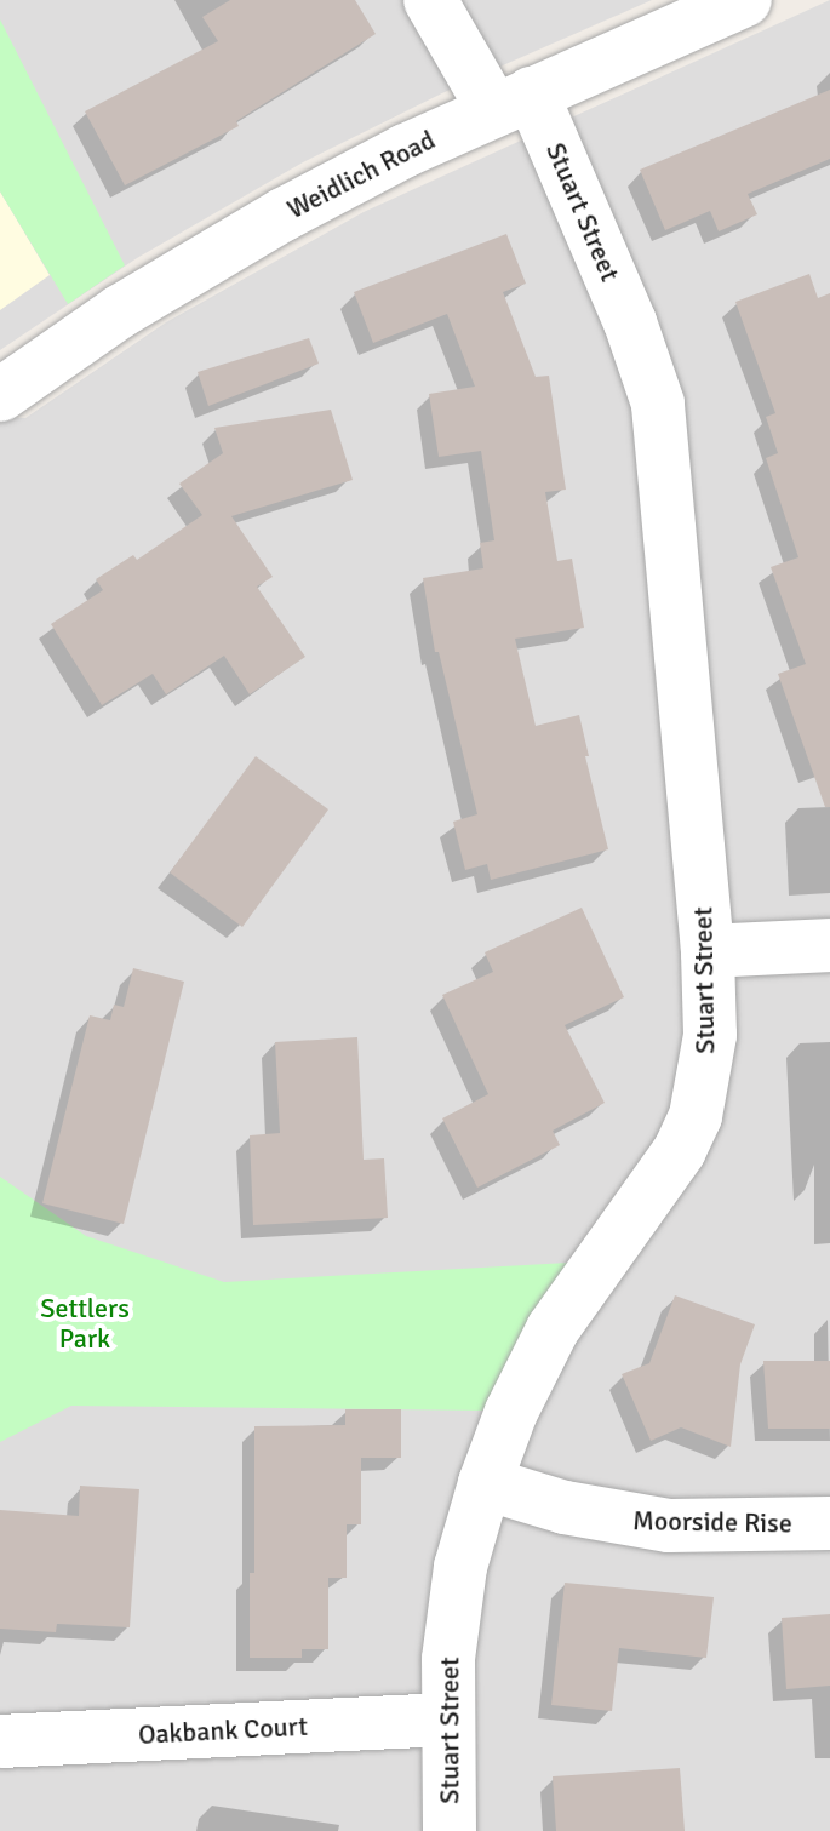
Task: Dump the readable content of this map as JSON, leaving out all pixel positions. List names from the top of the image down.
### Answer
{
  "streets": {
    "street": [
      "Weidlich Road",
      "Stuart Street",
      "Moorside Rise",
      "Oakbank Court"
    ]
  },
  "crossings": [
    ["Weidlich Road", "Stuart Street"],
    ["Stuart Street", "Moorside Rise"],
    ["Stuart Street", "Oakbank Court"]
  ],
  "parks": ["Settlers Park"]
}
